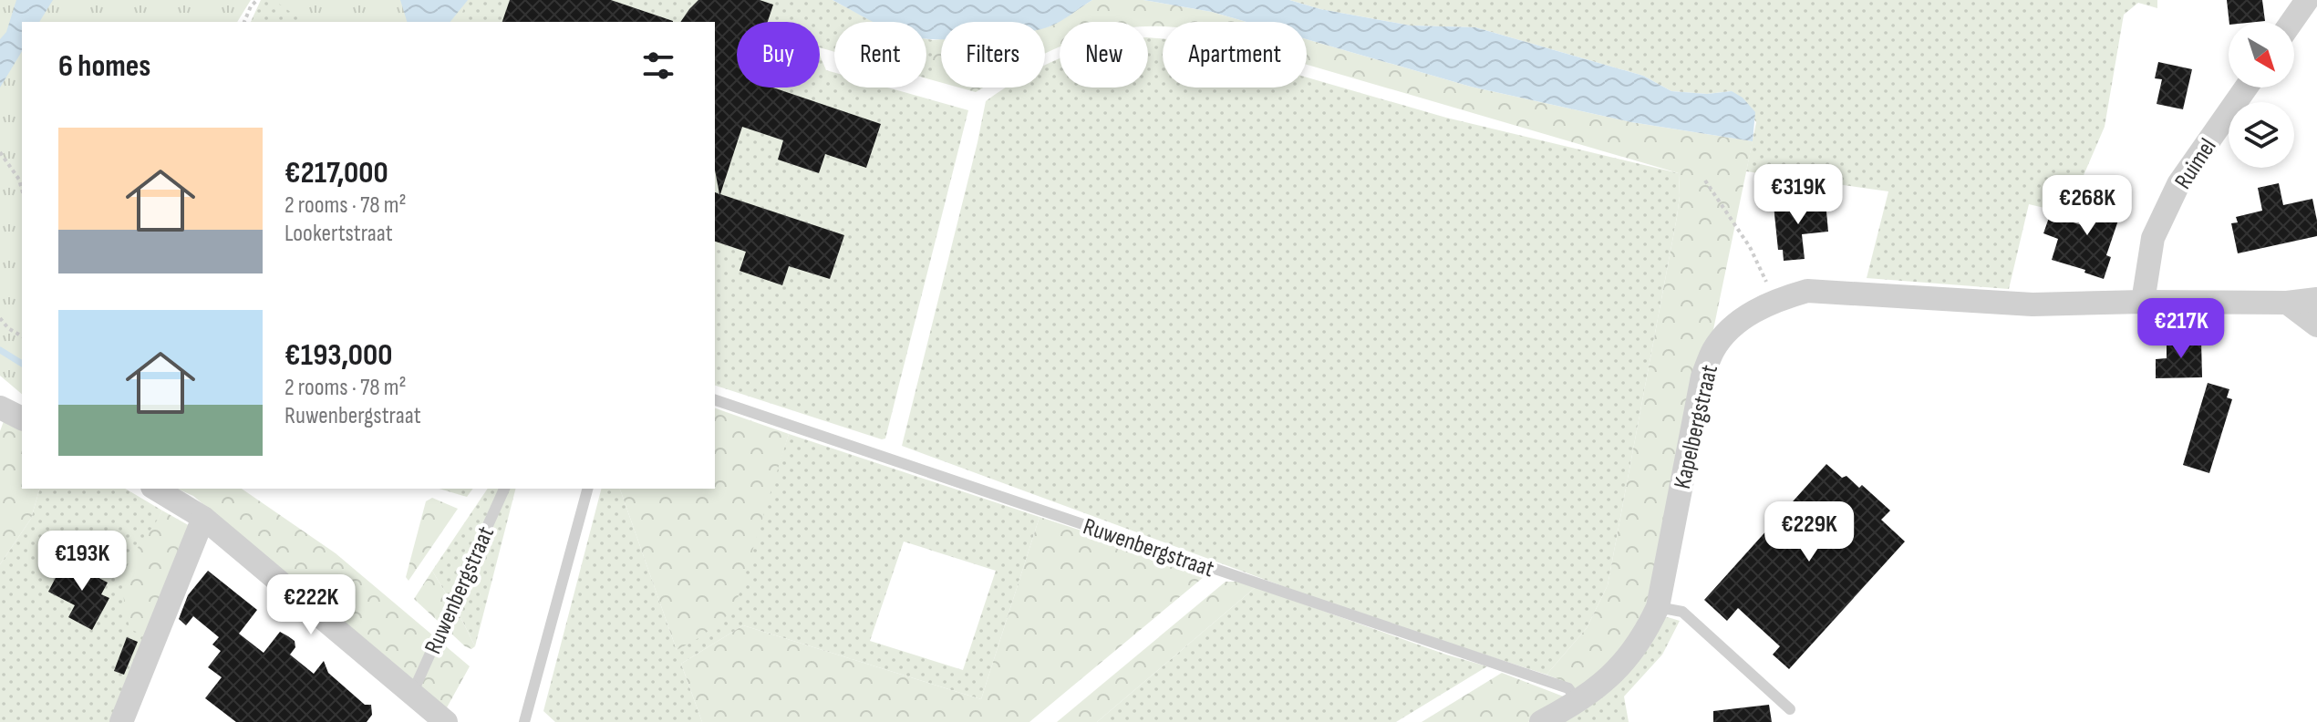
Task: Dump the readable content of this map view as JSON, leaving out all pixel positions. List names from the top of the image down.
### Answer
{
  "streets": {
    "street": ["Ruimel", "Kapelbergstraat"],
    "lane": ["Ruwenbergstraat"]
  },
  "crossings": [
    ["Ruimel", "Kapelbergstraat"],
    ["Kapelbergstraat", "Ruwenbergstraat"]
  ],
  "north": "bottom right",
  "page": {
    "chip": [
      "Buy",
      "Rent",
      "Filters",
      "New",
      "Apartment"
    ],
    "heading": "6 homes",
    "list": [
      {
        "name": "€217,000",
        "note": "2 rooms · 78 m² · Lookertstraat"
      },
      {
        "name": "€193,000",
        "note": "2 rooms · 78 m² · Ruwenbergstraat"
      }
    ],
    "price": [
      "€319K",
      "€268K",
      "€217K",
      "€229K",
      "€193K",
      "€222K"
    ]
  }
}
